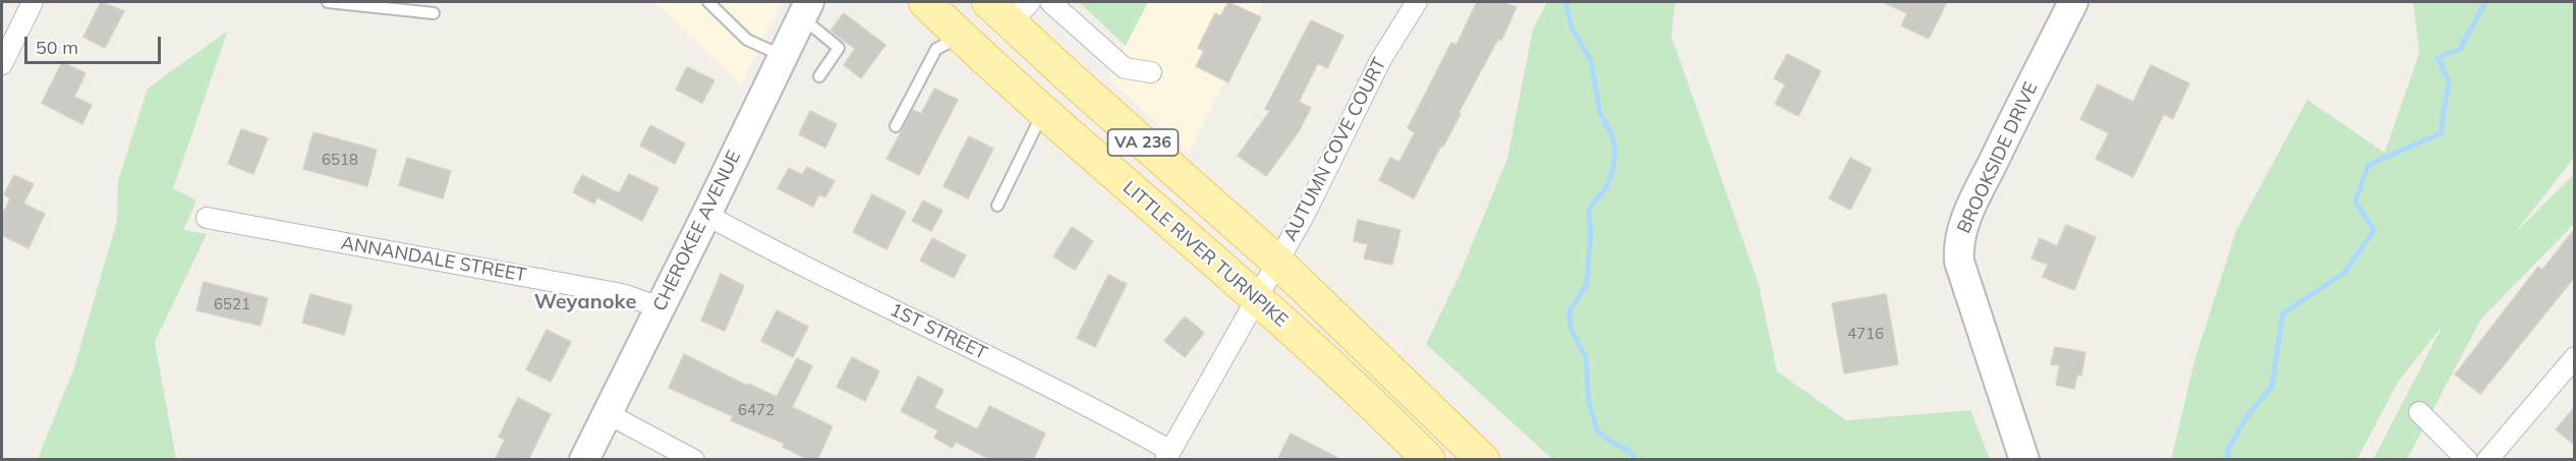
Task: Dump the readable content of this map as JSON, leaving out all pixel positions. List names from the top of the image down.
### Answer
{
  "streets": {
    "main road": ["VA 236", "LITTLE RIVER TURNPIKE"],
    "street": [
      "AUTUMN COVE COURT",
      "BROOKSIDE DRIVE",
      "CHEROKEE AVENUE",
      "ANNANDALE STREET",
      "1ST STREET"
    ]
  },
  "crossings": [
    ["VA 236", "AUTUMN COVE COURT"],
    ["AUTUMN COVE COURT", "LITTLE RIVER TURNPIKE"],
    ["AUTUMN COVE COURT", "1ST STREET"],
    ["CHEROKEE AVENUE", "ANNANDALE STREET"],
    ["CHEROKEE AVENUE", "1ST STREET"]
  ],
  "districts": ["Weyanoke"],
  "house_numbers": [
    "6518",
    "6521",
    "4716",
    "6472"
  ],
  "scale_bar": "50 m"
}
